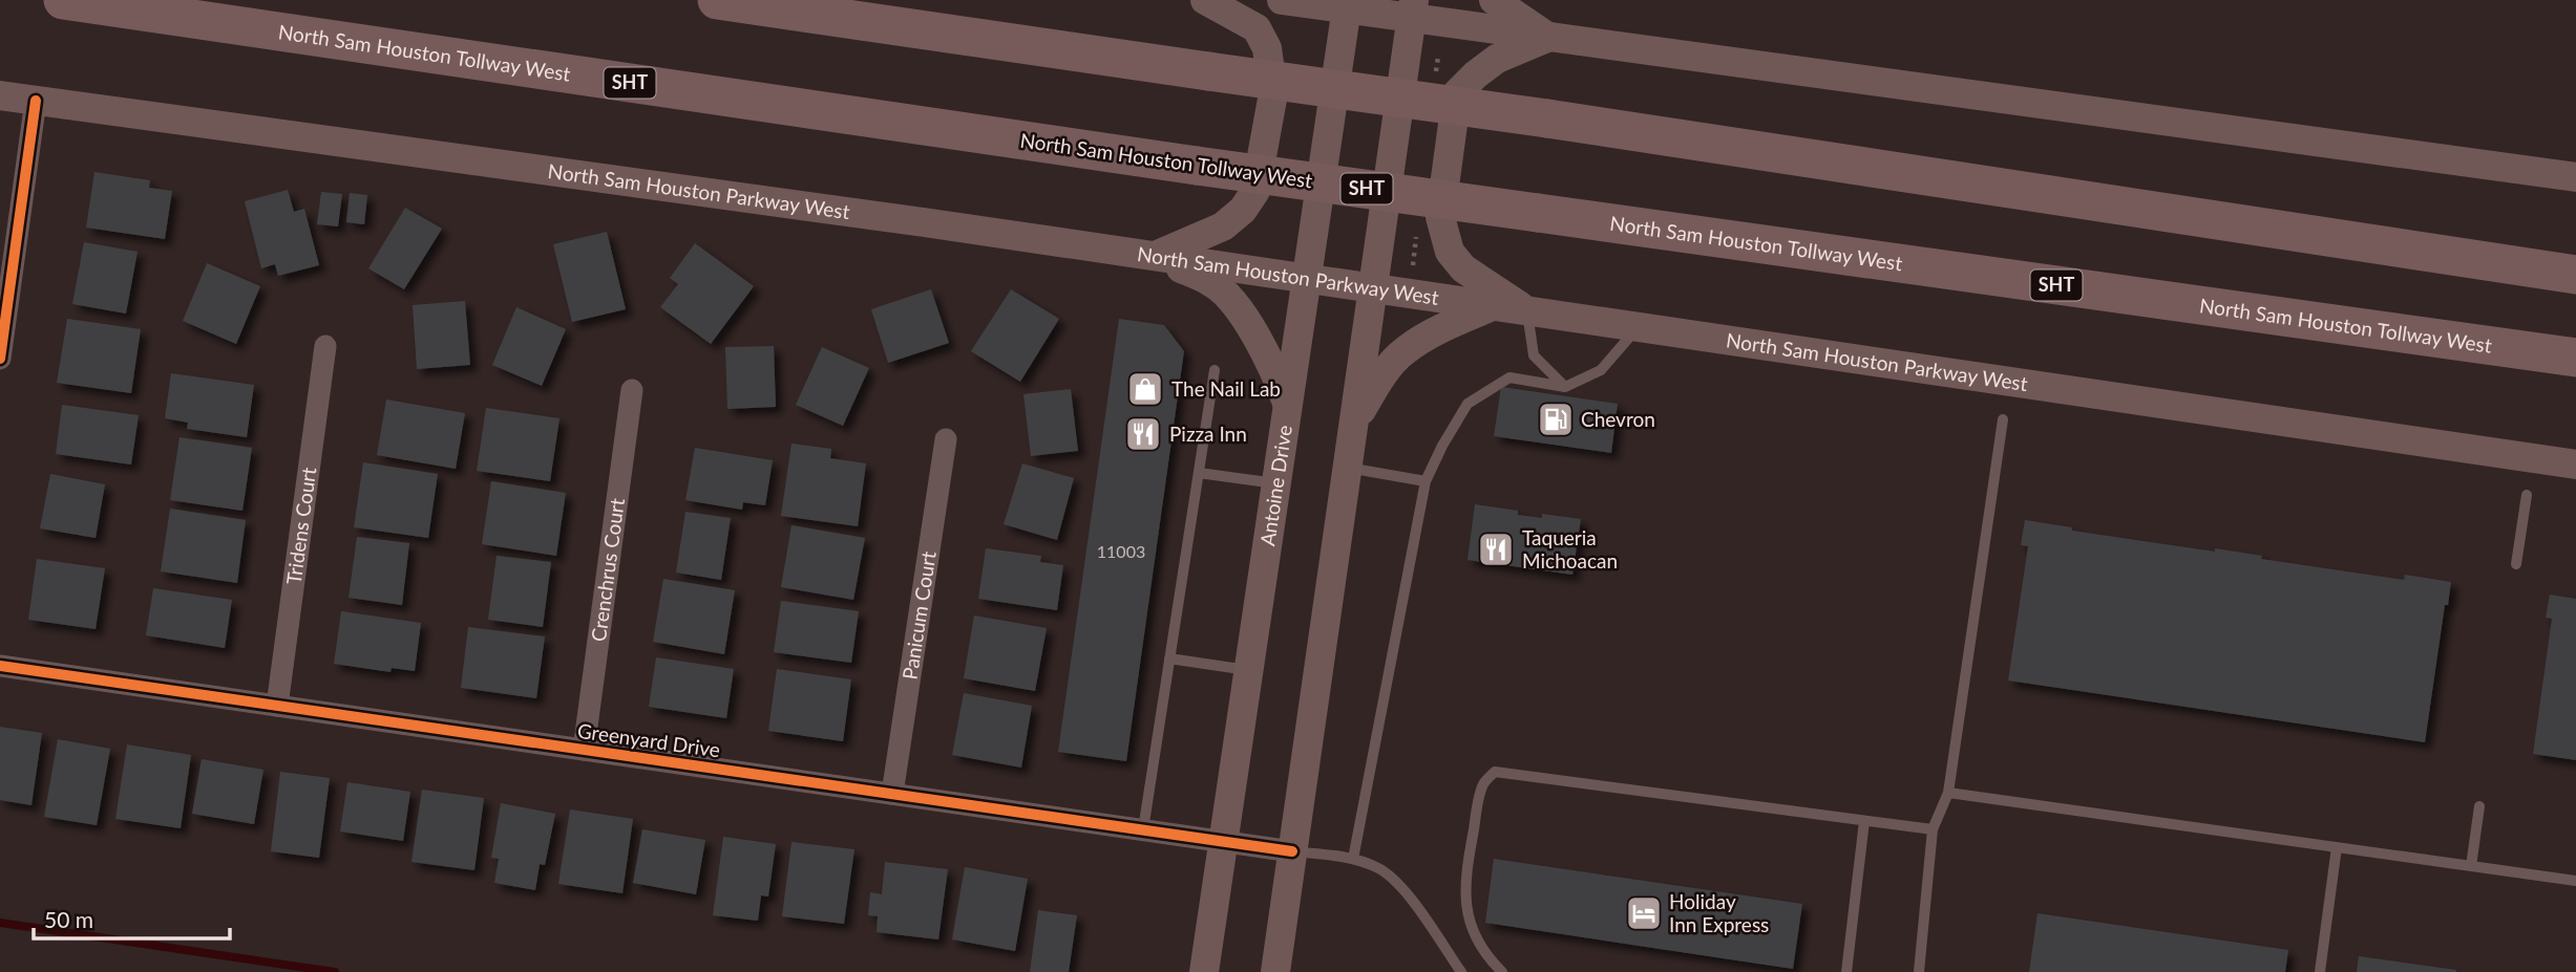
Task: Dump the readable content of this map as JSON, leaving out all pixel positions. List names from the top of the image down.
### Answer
{
  "streets": {
    "highway": ["North Sam Houston Tollway West", "SHT"],
    "main road": ["North Sam Houston Parkway West", "Antoine Drive"],
    "street": [
      "Tridens Court",
      "Crenchrus Court",
      "Panicum Court",
      "Greenyard Drive"
    ]
  },
  "crossings": [
    ["North Sam Houston Parkway West", "Antoine Drive"],
    ["Antoine Drive", "Greenyard Drive"],
    ["Tridens Court", "Greenyard Drive"],
    ["Crenchrus Court", "Greenyard Drive"],
    ["Panicum Court", "Greenyard Drive"]
  ],
  "places": {
    "shop": ["The Nail Lab"],
    "fuel station": ["Chevron"],
    "restaurant": ["Pizza Inn", "Taqueria Michoacan"],
    "hotel": ["Holiday Inn Express"]
  },
  "house_numbers": ["11003"],
  "scale_bar": "50 m"
}
